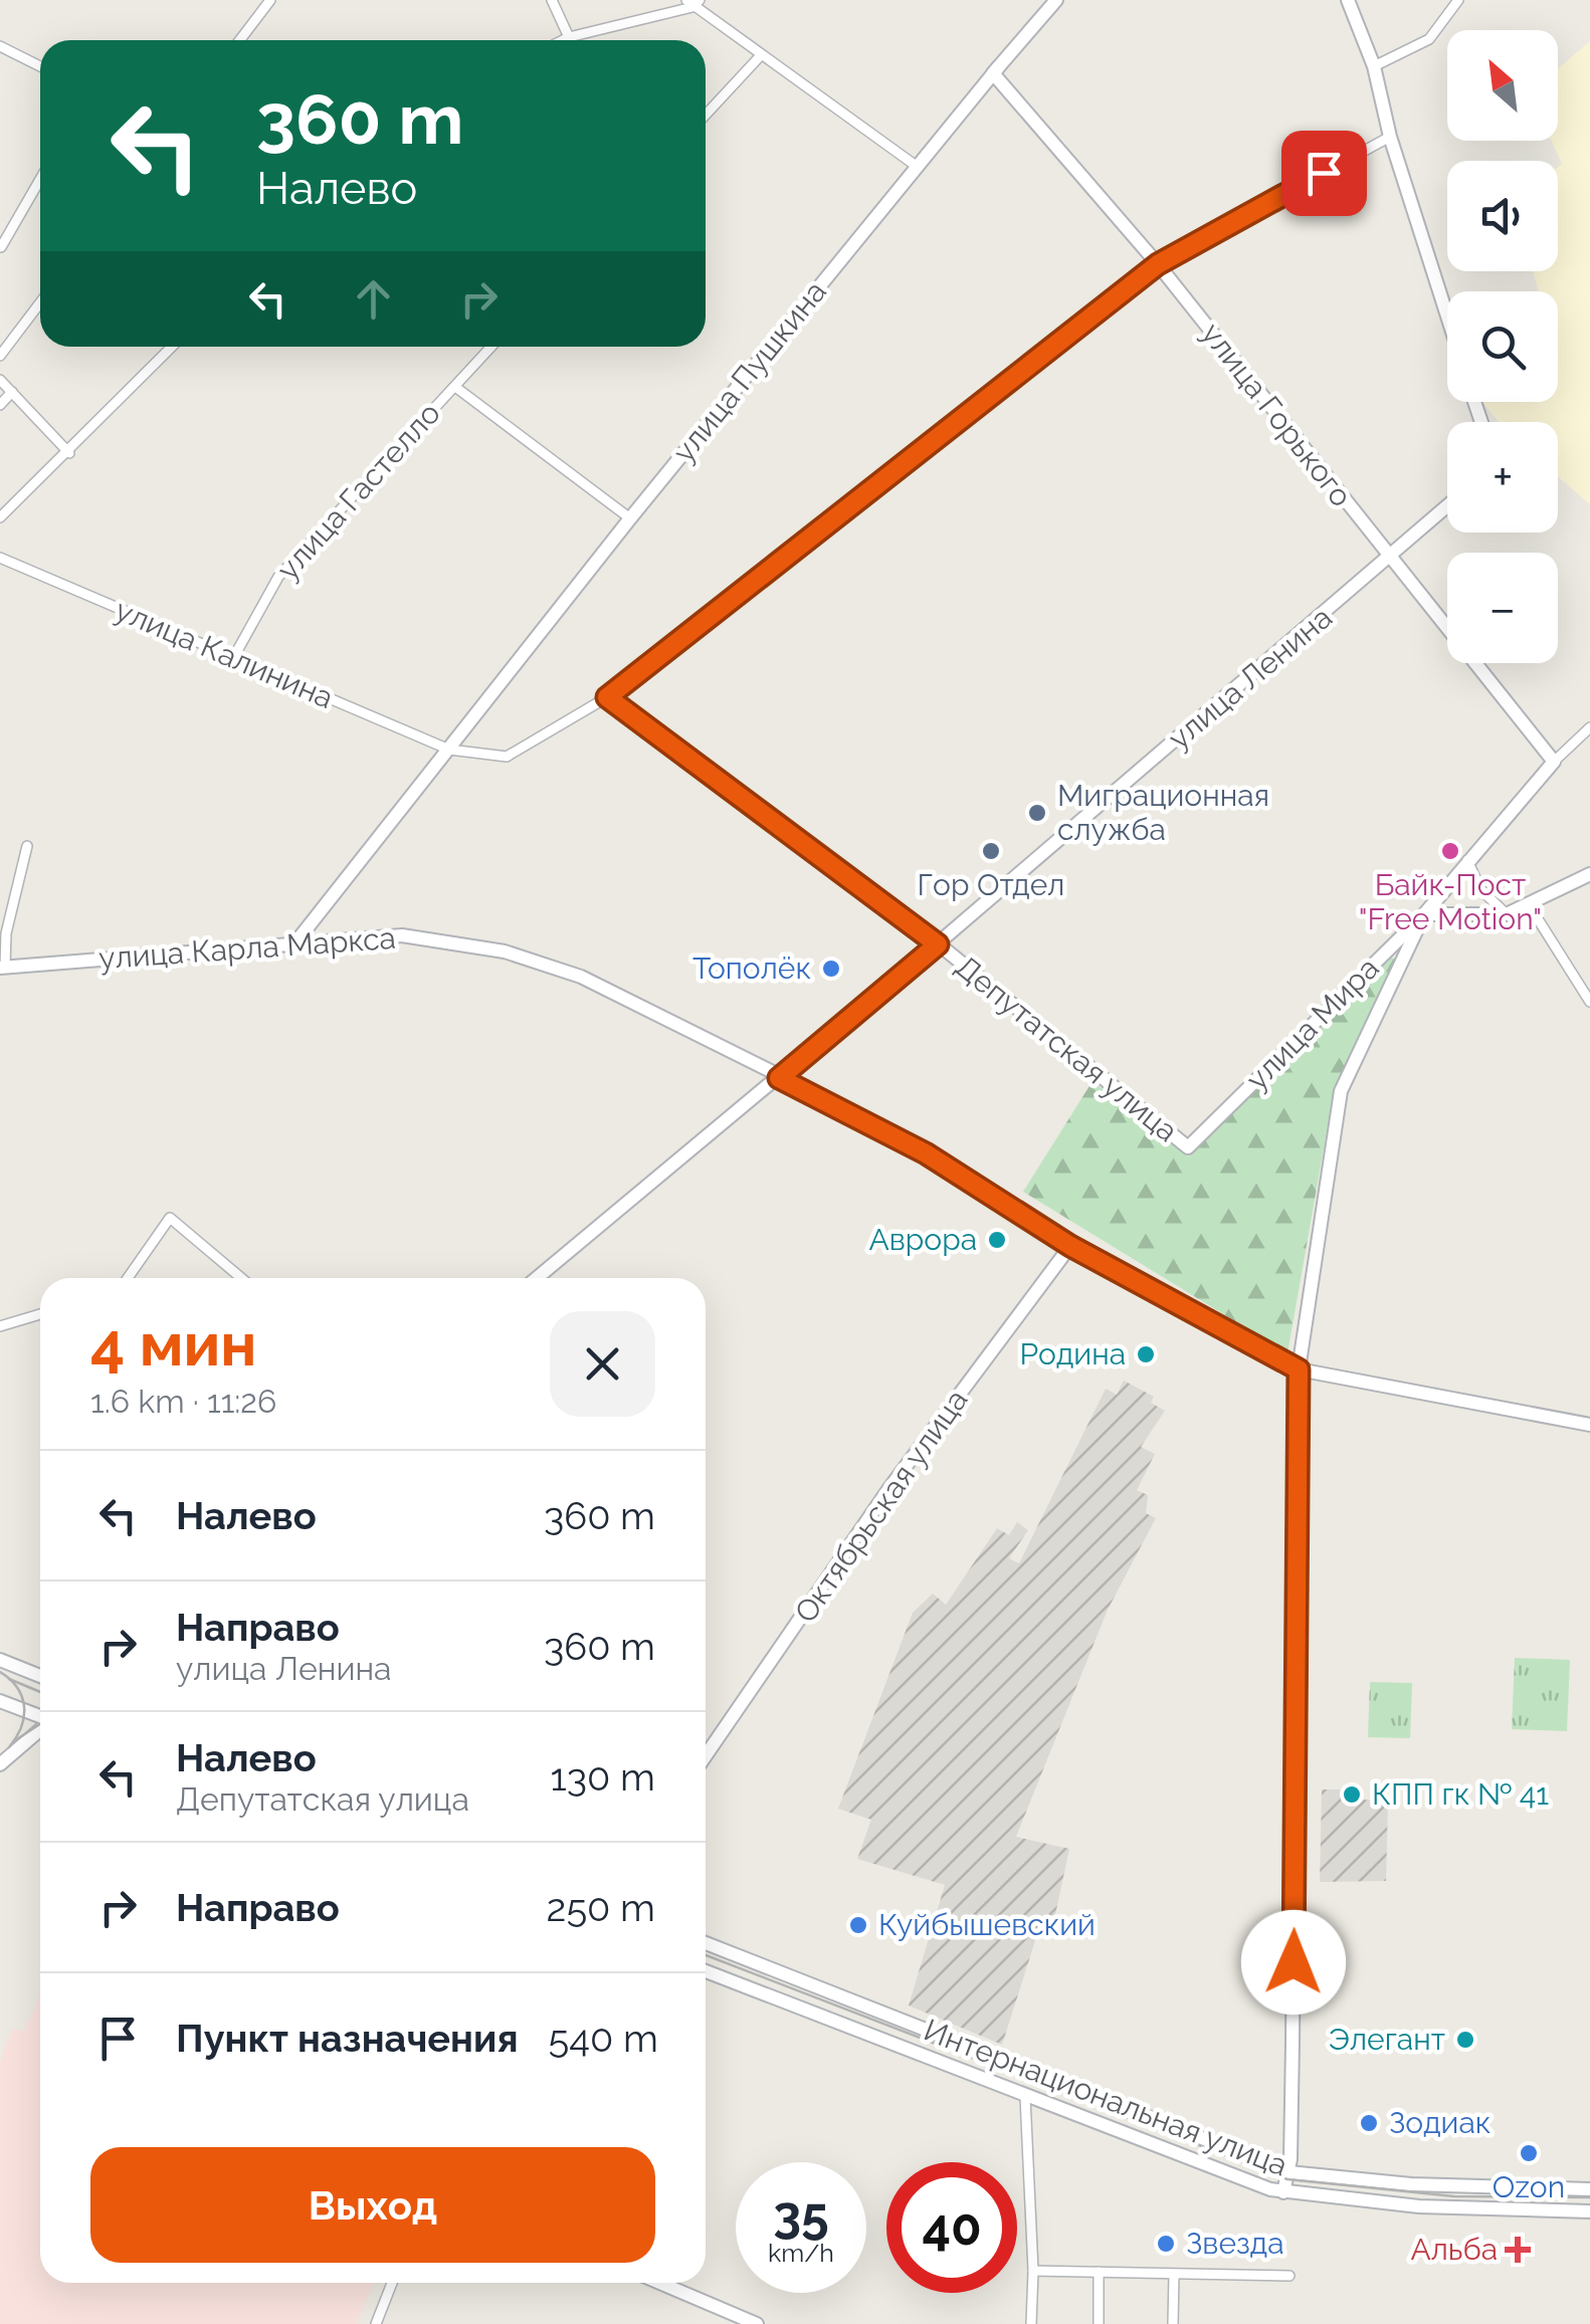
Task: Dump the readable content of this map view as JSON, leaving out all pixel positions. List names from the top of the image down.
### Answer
{
  "streets": {
    "street": [
      "улица Пушкина",
      "улица Горького",
      "улица Гастелло",
      "улица Калинина",
      "улица Ленина",
      "улица Карла Маркса",
      "улица Мира",
      "Депутатская улица",
      "Октябрьская улица",
      "Интернациональная улица"
    ]
  },
  "crossings": [
    ["улица Пушкина", "улица Горького"],
    ["улица Пушкина", "улица Калинина"],
    ["улица Пушкина", "улица Карла Маркса"],
    ["улица Горького", "улица Калинина"],
    ["улица Горького", "улица Ленина"],
    ["улица Горького", "улица Мира"],
    ["улица Гастелло", "улица Калинина"],
    ["улица Калинина", "Депутатская улица"],
    ["улица Ленина", "улица Карла Маркса"],
    ["улица Ленина", "Депутатская улица"],
    ["улица Карла Маркса", "Октябрьская улица"],
    ["улица Мира", "Депутатская улица"]
  ],
  "places": {
    "other": [
      "Миграционная служба",
      "Гор Отдел",
      "Байк-Пост \"Free Motion\"",
      "Тополёк",
      "Аврора",
      "Родина",
      "КПП гк № 41",
      "Куйбышевский",
      "Элегант",
      "Зодиак",
      "Ozon",
      "Звезда"
    ],
    "health": ["Альба"]
  },
  "north": "top left",
  "page": {
    "map_buttons": ["+", "−"],
    "turn": ["360 m", "Налево"],
    "heading": ["4 мин", "1.6 km · 11:26"],
    "list": [
      {
        "name": "Налево",
        "value": "360 m"
      },
      {
        "name": "Направо",
        "note": "улица Ленина",
        "value": "360 m"
      },
      {
        "name": "Налево",
        "note": "Депутатская улица",
        "value": "130 m"
      },
      {
        "name": "Направо",
        "value": "250 m"
      },
      {
        "name": "Пункт назначения",
        "value": "540 m"
      }
    ],
    "buttons": "Выход",
    "speed": "35 km/h",
    "limit": "40"
  }
}
